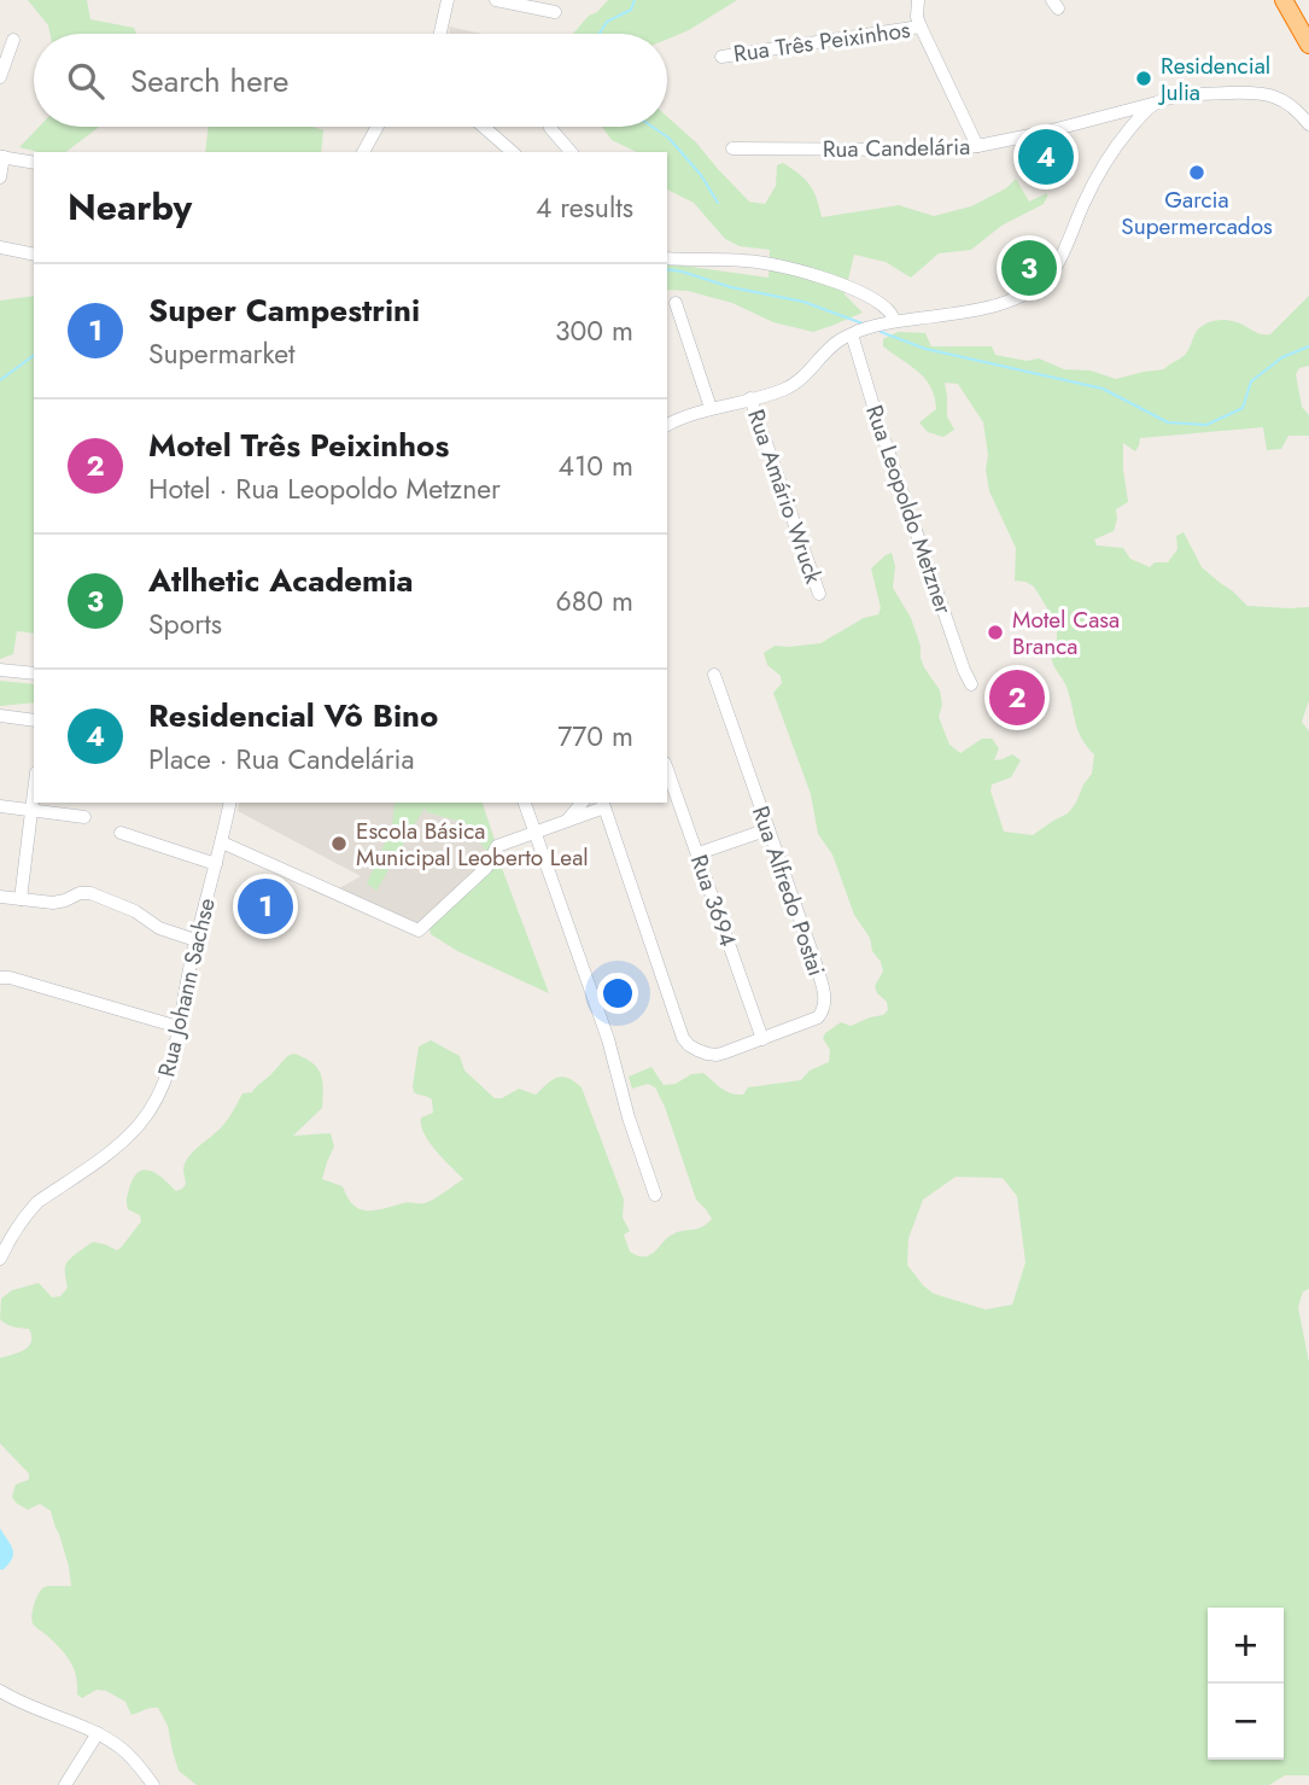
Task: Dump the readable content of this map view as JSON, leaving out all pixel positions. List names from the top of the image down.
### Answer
{
  "streets": {
    "street": [
      "Rua Três Peixinhos",
      "Rua Candelária",
      "Rua Amário Wruck",
      "Rua Leopoldo Metzner",
      "Rua Alfredo Postai",
      "Rua 3694",
      "Rua Johann Sachse"
    ]
  },
  "crossings": [
    ["Rua Alfredo Postai", "Rua 3694"]
  ],
  "places": [
    "Residencial Julia",
    "Garcia Supermercados",
    "Motel Casa Branca",
    "Escola Básica Municipal Leoberto Leal"
  ],
  "page": {
    "search": "Search here",
    "pins": [
      "4",
      "3",
      "2",
      "1"
    ],
    "heading": ["Nearby", "4 results"],
    "list": [
      {
        "mark": "1",
        "name": "Super Campestrini",
        "note": "Supermarket",
        "value": "300 m"
      },
      {
        "mark": "2",
        "name": "Motel Três Peixinhos",
        "note": "Hotel · Rua Leopoldo Metzner",
        "value": "410 m"
      },
      {
        "mark": "3",
        "name": "Atlhetic Academia",
        "note": "Sports",
        "value": "680 m"
      },
      {
        "mark": "4",
        "name": "Residencial Vô Bino",
        "note": "Place · Rua Candelária",
        "value": "770 m"
      }
    ],
    "map_buttons": ["+", "−"]
  }
}
